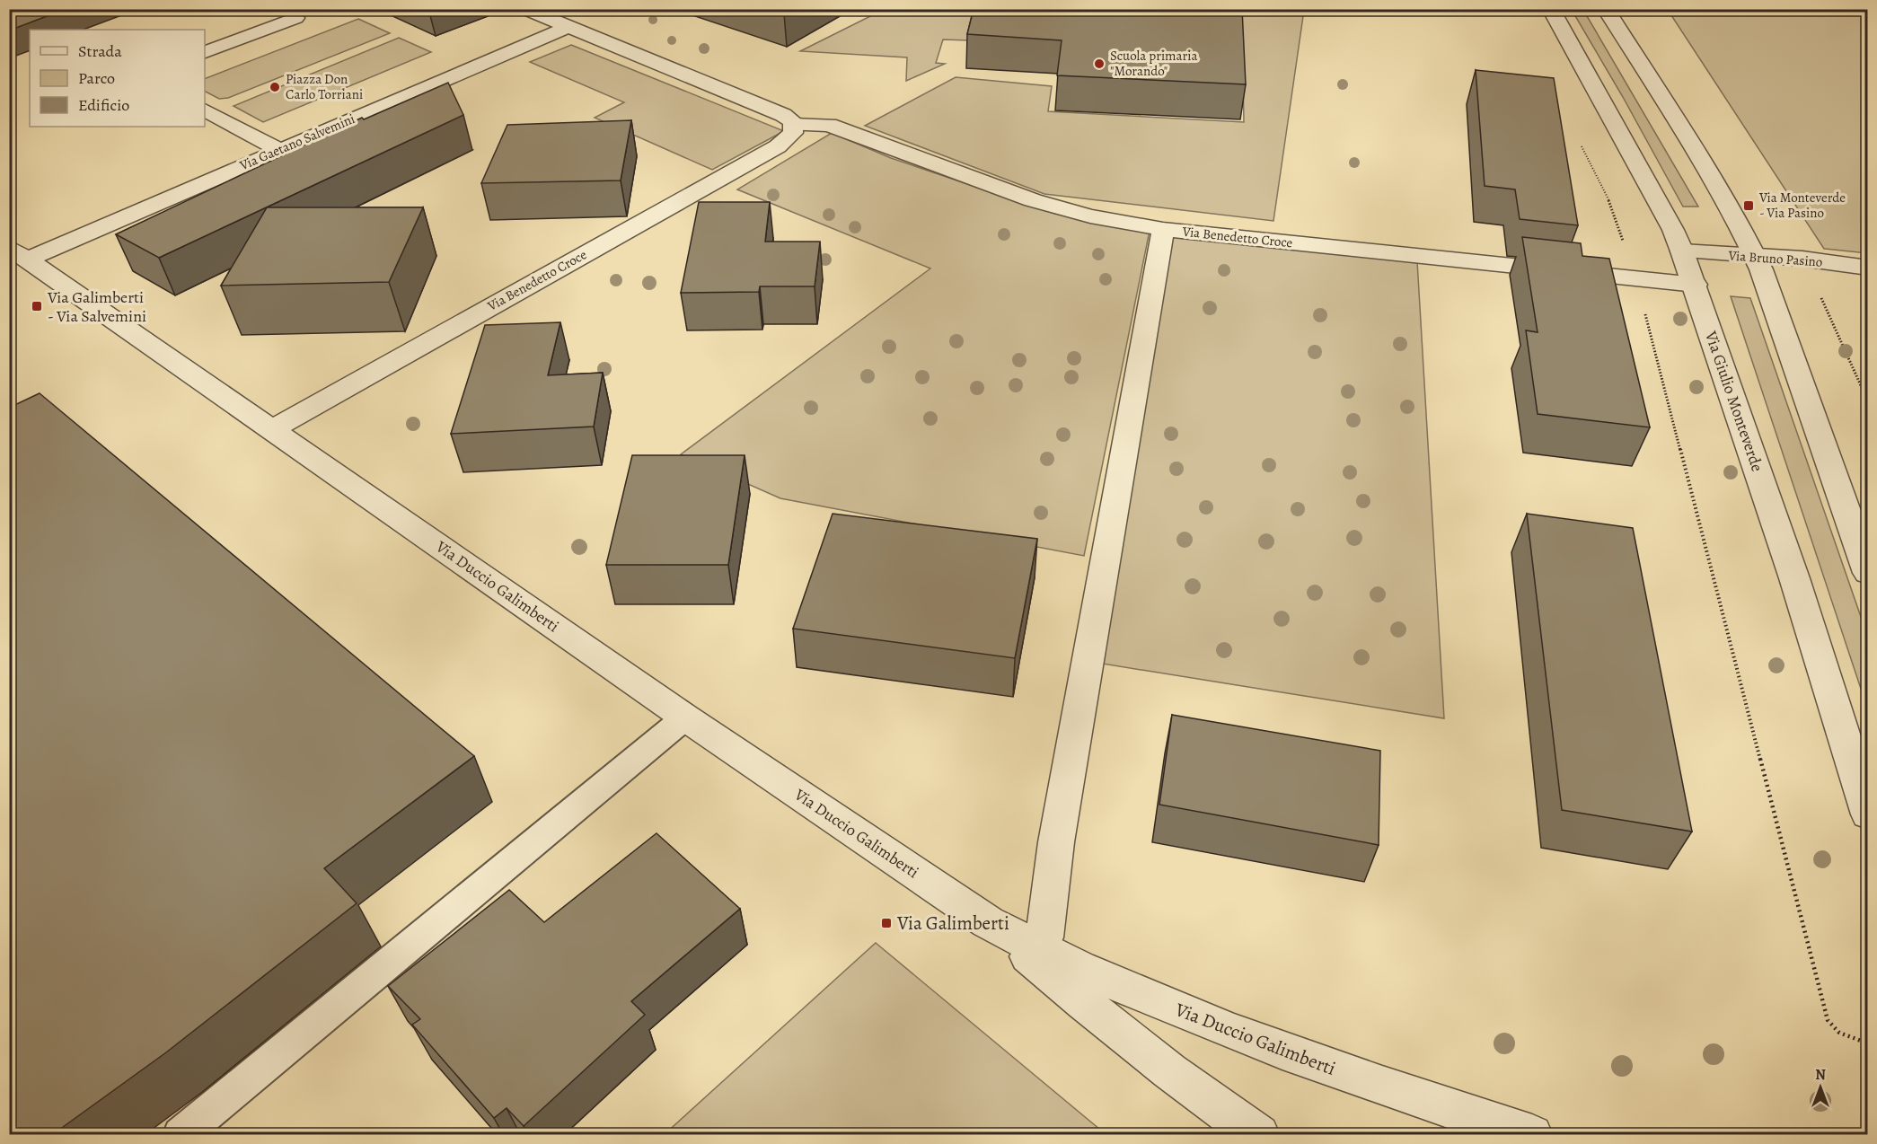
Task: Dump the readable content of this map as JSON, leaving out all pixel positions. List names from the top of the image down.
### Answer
{
  "streets": {
    "street": [
      "Via Gaetano Salvemini",
      "Via Benedetto Croce",
      "Via Bruno Pasino",
      "Via Giulio Monteverde",
      "Via Duccio Galimberti"
    ]
  },
  "crossings": [
    ["Via Gaetano Salvemini", "Via Duccio Galimberti"],
    ["Via Benedetto Croce", "Via Giulio Monteverde"],
    ["Via Benedetto Croce", "Via Duccio Galimberti"],
    ["Via Bruno Pasino", "Via Giulio Monteverde"]
  ],
  "places": {
    "other": ["Scuola primaria \"Morando\"", "Piazza Don Carlo Torriani"],
    "transit": ["Via Monteverde - Via Pasino", "Via Galimberti - Via Salvemini", "Via Galimberti"]
  },
  "legend": ["Strada", "Parco", "Edificio"],
  "north": "top"
}
